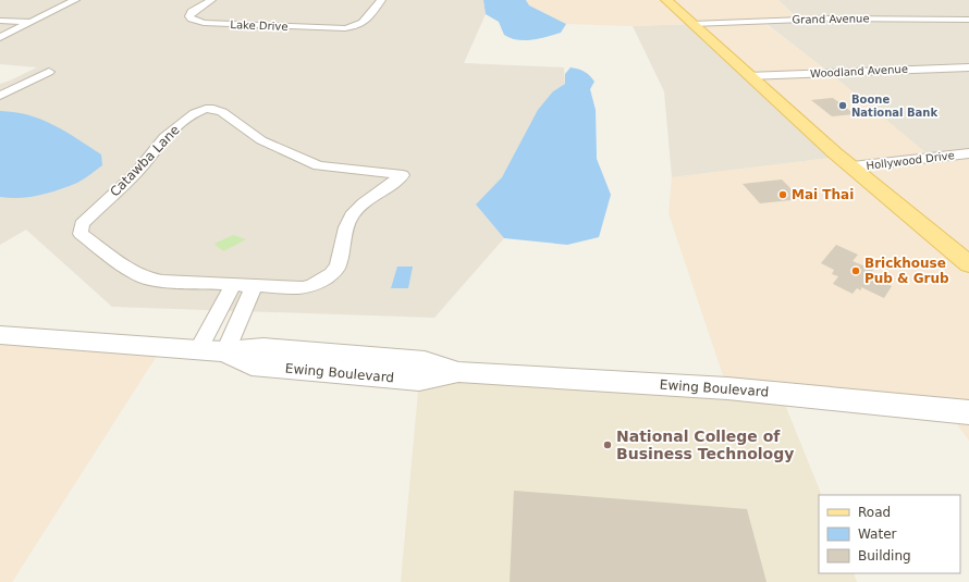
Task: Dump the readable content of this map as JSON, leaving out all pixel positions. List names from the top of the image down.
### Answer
{
  "streets": {
    "street": [
      "Grand Avenue",
      "Lake Drive",
      "Woodland Avenue",
      "Hollywood Drive",
      "Catawba Lane",
      "Ewing Boulevard"
    ]
  },
  "places": [
    "Boone National Bank",
    "Mai Thai",
    "Brickhouse Pub & Grub",
    "National College of Business Technology"
  ],
  "legend": ["Road", "Water", "Building"]
}
